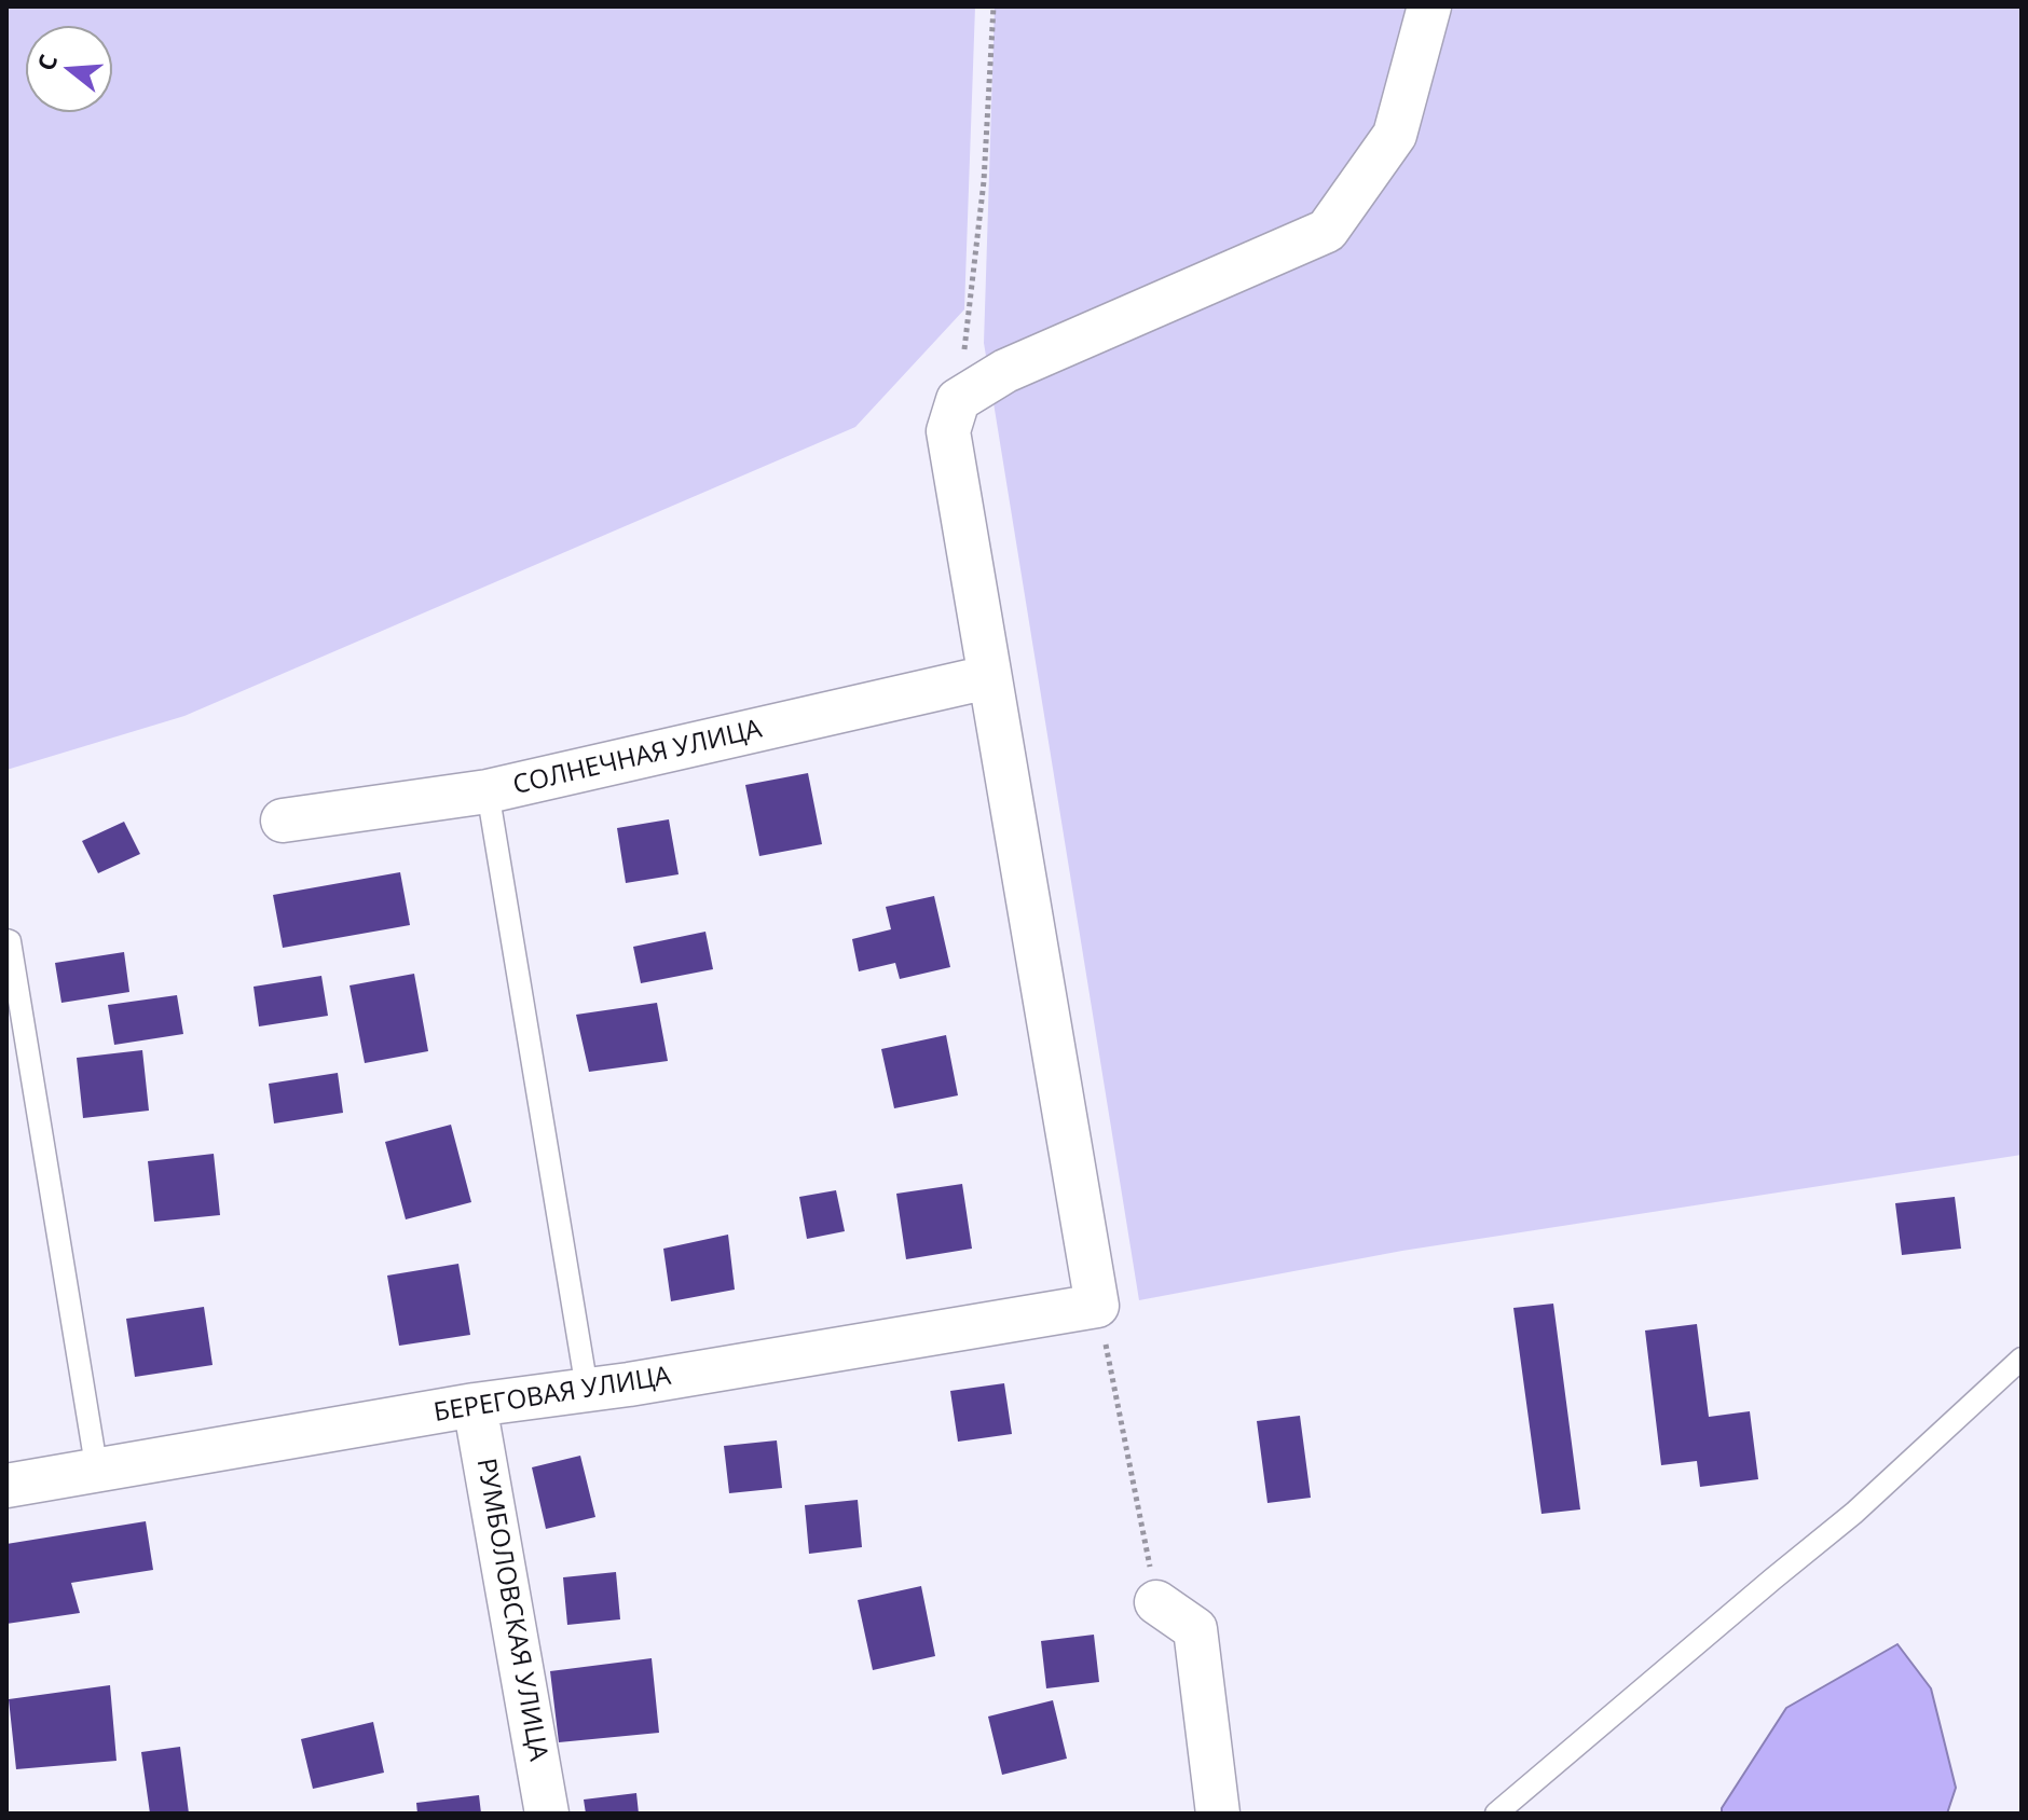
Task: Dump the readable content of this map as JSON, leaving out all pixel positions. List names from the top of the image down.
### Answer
{
  "streets": {
    "street": ["СОЛНЕЧНАЯ УЛИЦА", "БЕРЕГОВАЯ УЛИЦА", "РУМБОЛОВСКАЯ УЛИЦА"]
  },
  "crossings": [
    ["БЕРЕГОВАЯ УЛИЦА", "РУМБОЛОВСКАЯ УЛИЦА"]
  ],
  "north": "left"
}
